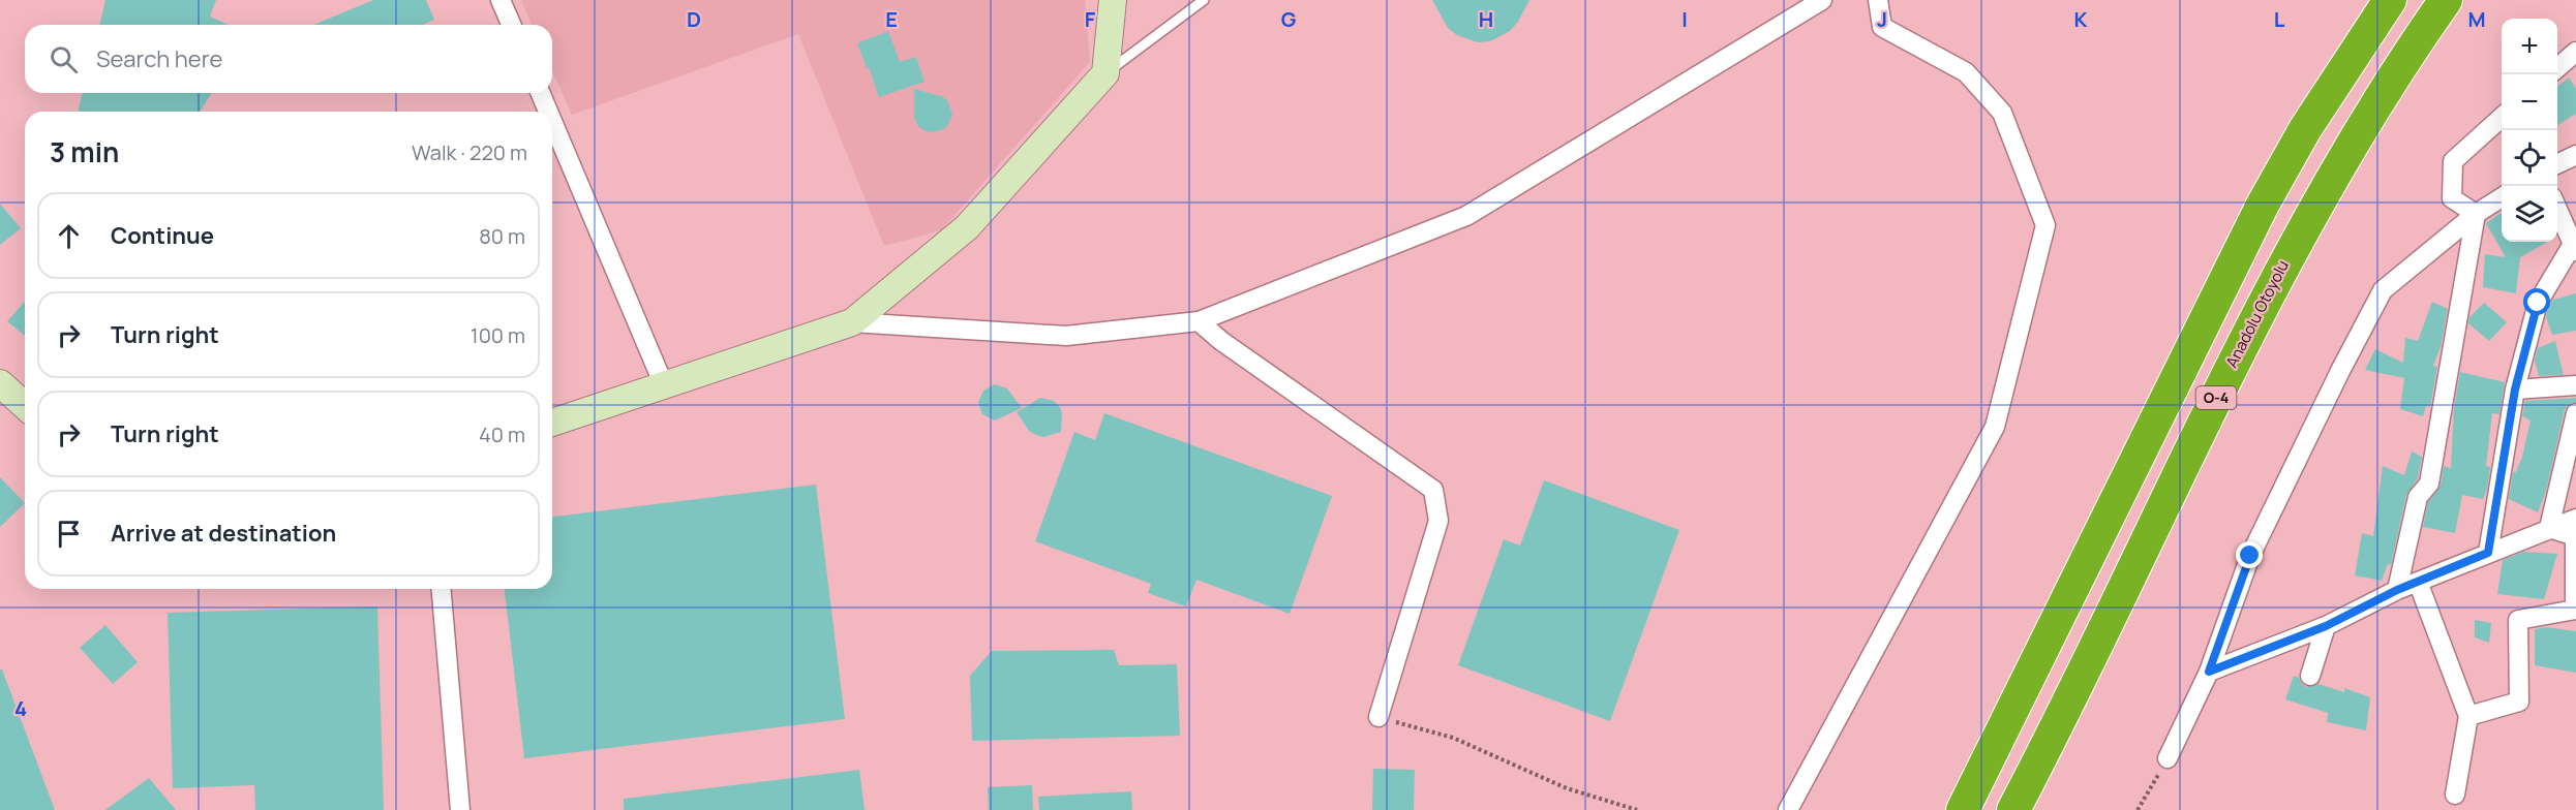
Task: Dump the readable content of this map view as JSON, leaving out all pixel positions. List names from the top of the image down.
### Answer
{
  "streets": {
    "highway": ["Anadolu Otoyolu", "O-4"]
  },
  "page": {
    "map_buttons": ["+", "−"],
    "search": "Search here",
    "heading": ["3 min", "Walk · 220 m"],
    "list": [
      ["Continue", "80 m"],
      ["Turn right", "100 m"],
      ["Turn right", "40 m"],
      "Arrive at destination"
    ]
  },
  "grid": {
    "columns": [
      "D",
      "E",
      "F",
      "G",
      "H",
      "I",
      "J",
      "K",
      "L",
      "M"
    ],
    "rows": ["4"]
  }
}
